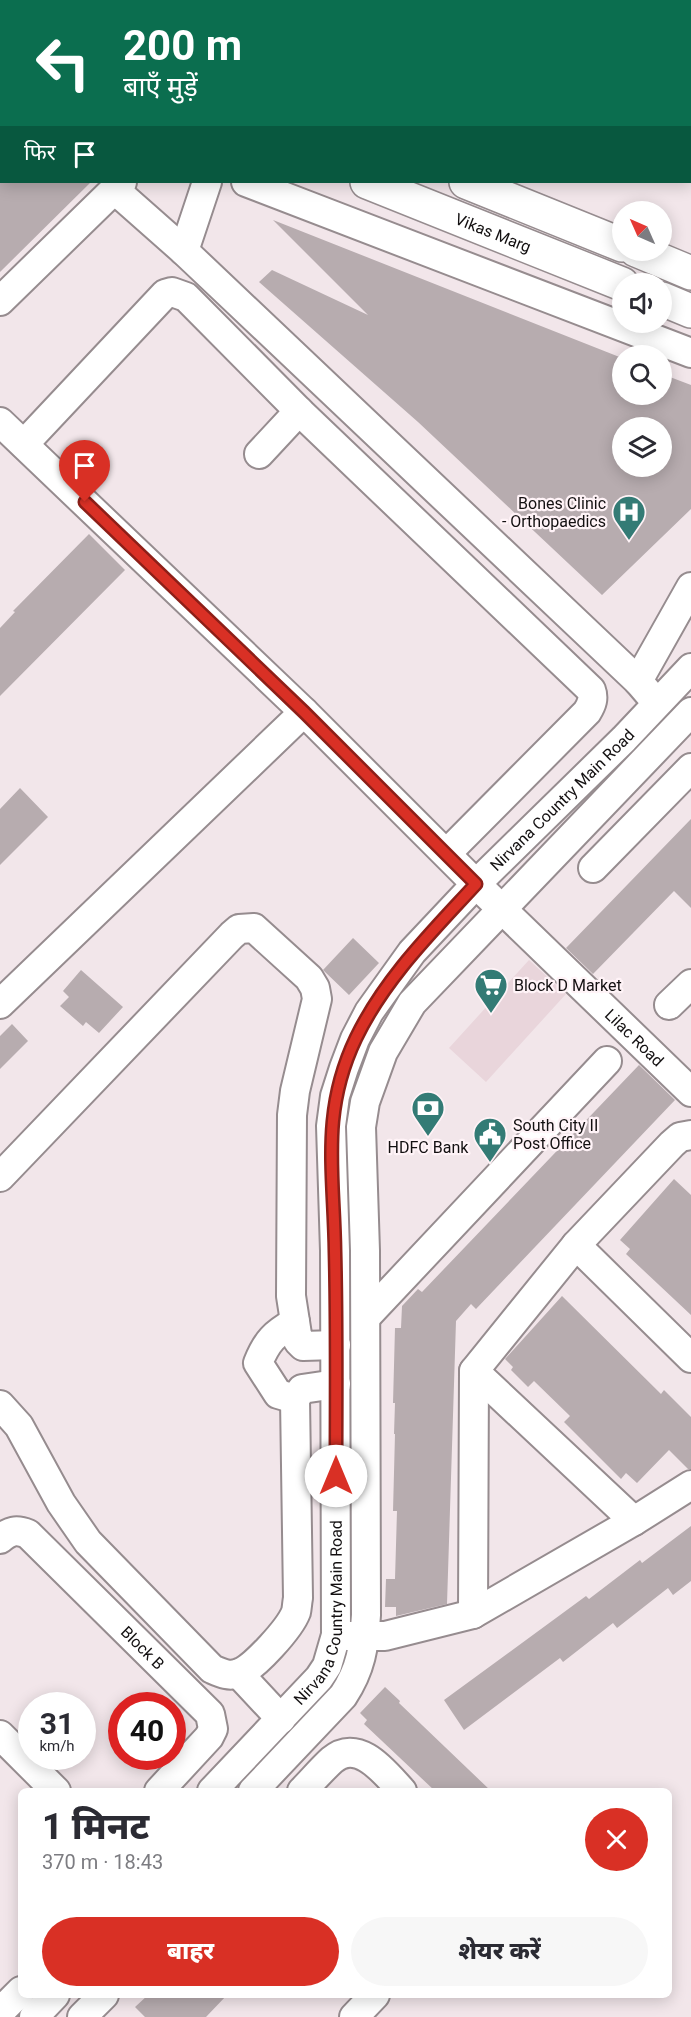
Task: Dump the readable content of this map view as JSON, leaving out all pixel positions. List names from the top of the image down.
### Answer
{
  "streets": {
    "main road": ["Vikas Marg"],
    "street": ["Nirvana Country Main Road", "Lilac Road", "Block B"]
  },
  "crossings": [
    ["Nirvana Country Main Road", "Lilac Road"]
  ],
  "places": {
    "hospital": ["Bones Clinic - Orthopaedics"],
    "supermarket": ["Block D Market"],
    "bank": ["HDFC Bank"],
    "public building": ["South City II Post Office"]
  },
  "north": "top left",
  "page": {
    "turn": ["200 m", "बाएँ मुड़ें"],
    "then": "फिर",
    "speed": "31 km/h",
    "limit": "40",
    "heading": ["1 मिनट", "370 m · 18:43"],
    "buttons": ["बाहर", "शेयर करें"]
  }
}
